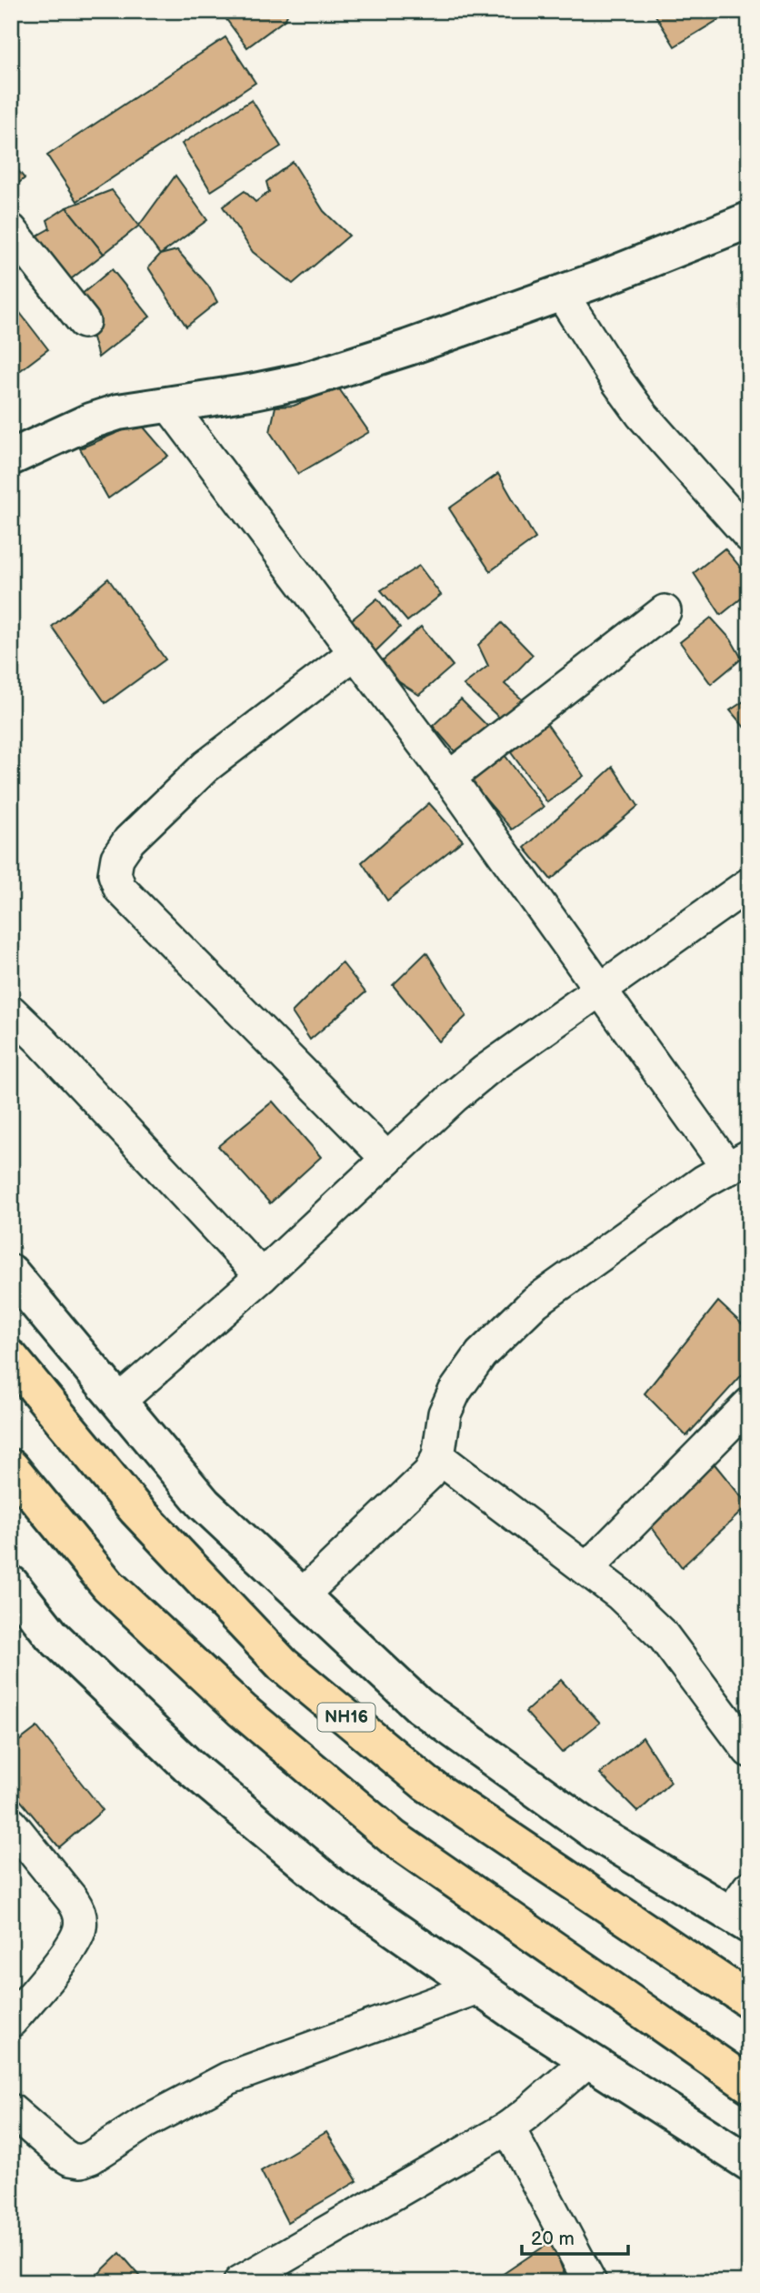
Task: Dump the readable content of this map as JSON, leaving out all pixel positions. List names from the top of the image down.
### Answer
{
  "streets": {
    "highway": ["NH16"]
  },
  "scale_bar": "20 m"
}
